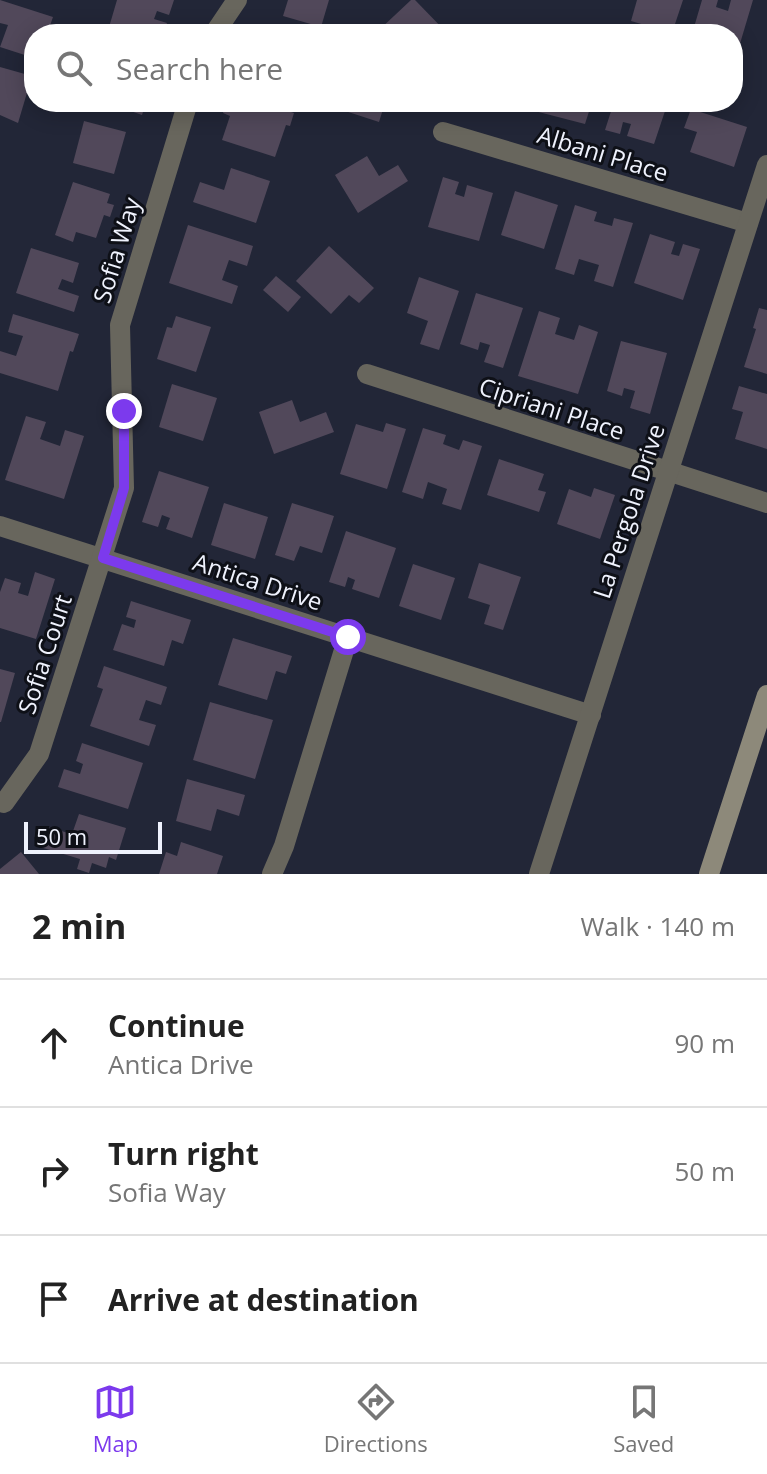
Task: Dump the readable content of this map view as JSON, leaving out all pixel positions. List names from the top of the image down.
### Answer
{
  "streets": {
    "street": [
      "Albani Place",
      "Sofia Way",
      "Cipriani Place",
      "La Pergola Drive",
      "Antica Drive",
      "Sofia Court"
    ]
  },
  "crossings": [
    ["Albani Place", "La Pergola Drive"],
    ["Sofia Way", "Antica Drive"],
    ["Sofia Way", "Sofia Court"],
    ["Cipriani Place", "La Pergola Drive"],
    ["La Pergola Drive", "Antica Drive"],
    ["Antica Drive", "Sofia Court"]
  ],
  "scale_bar": "50 m",
  "page": {
    "search": "Search here",
    "scale": "50 m",
    "heading": ["2 min", "Walk · 140 m"],
    "list": [
      ["Continue", "Antica Drive", "90 m"],
      ["Turn right", "Sofia Way", "50 m"],
      "Arrive at destination"
    ],
    "nav": ["Map", "Directions", "Saved"]
  }
}
